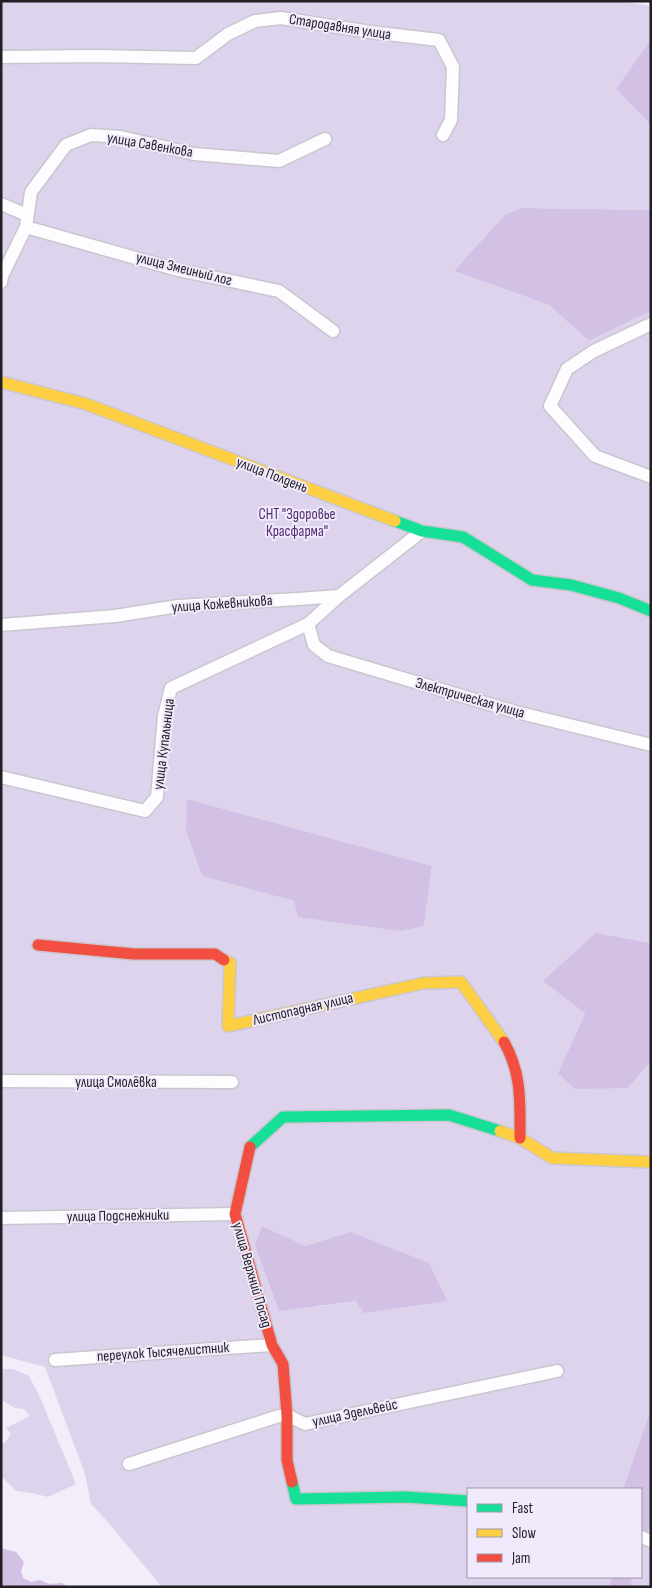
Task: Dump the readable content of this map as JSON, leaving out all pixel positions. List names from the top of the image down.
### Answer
{
  "streets": {
    "street": [
      "Стародавняя улица",
      "улица Савенкова",
      "улица Змеиный лог",
      "улица Полдень",
      "улица Кожевникова",
      "Электрическая улица",
      "улица Купальница",
      "Листопадная улица",
      "улица Смолёвка",
      "улица Подснежники",
      "улица Верхний Посад",
      "переулок Тысячелистник",
      "улица Эдельвейс"
    ]
  },
  "crossings": [
    ["улица Савенкова", "улица Змеиный лог"],
    ["улица Кожевникова", "улица Купальница"],
    ["Электрическая улица", "улица Купальница"],
    ["Листопадная улица", "улица Верхний Посад"],
    ["улица Подснежники", "улица Верхний Посад"],
    ["улица Верхний Посад", "переулок Тысячелистник"],
    ["улица Верхний Посад", "улица Эдельвейс"]
  ],
  "parks": ["СНТ \"Здоровье Красфарма\""],
  "legend": ["Fast", "Slow", "Jam"]
}
